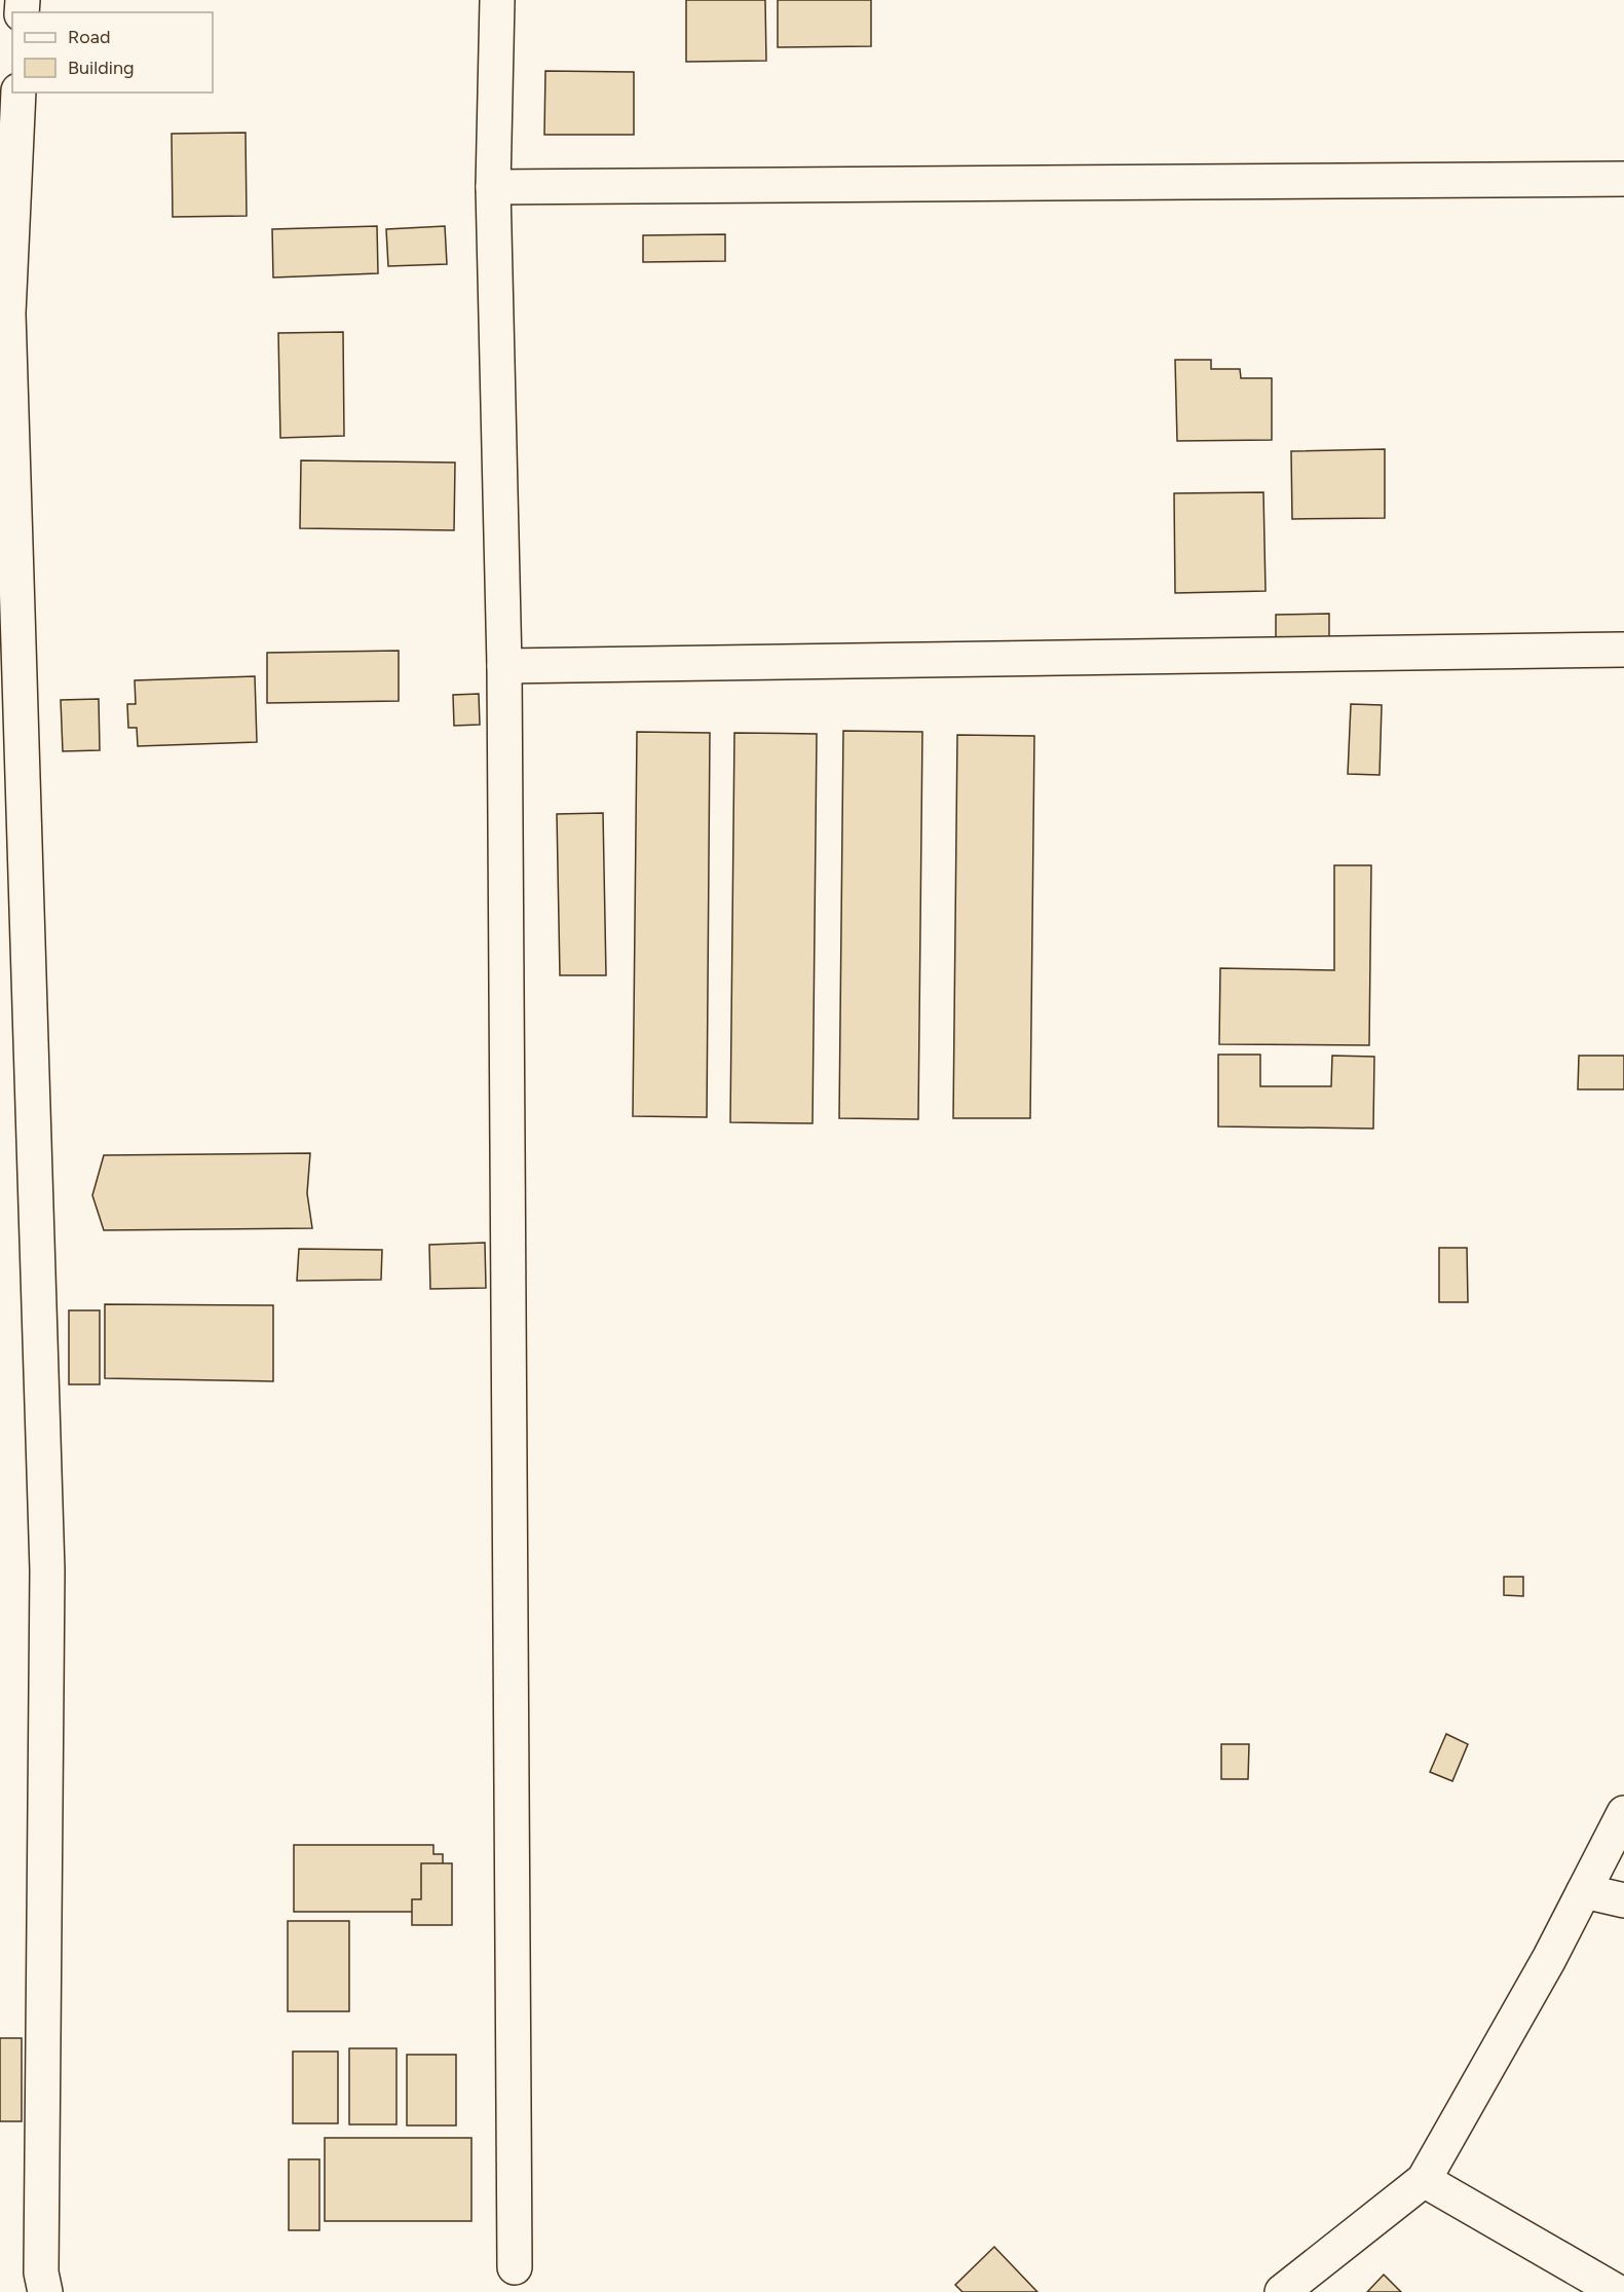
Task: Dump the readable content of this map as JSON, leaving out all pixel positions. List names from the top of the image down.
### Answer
{
  "legend": ["Road", "Building"]
}
